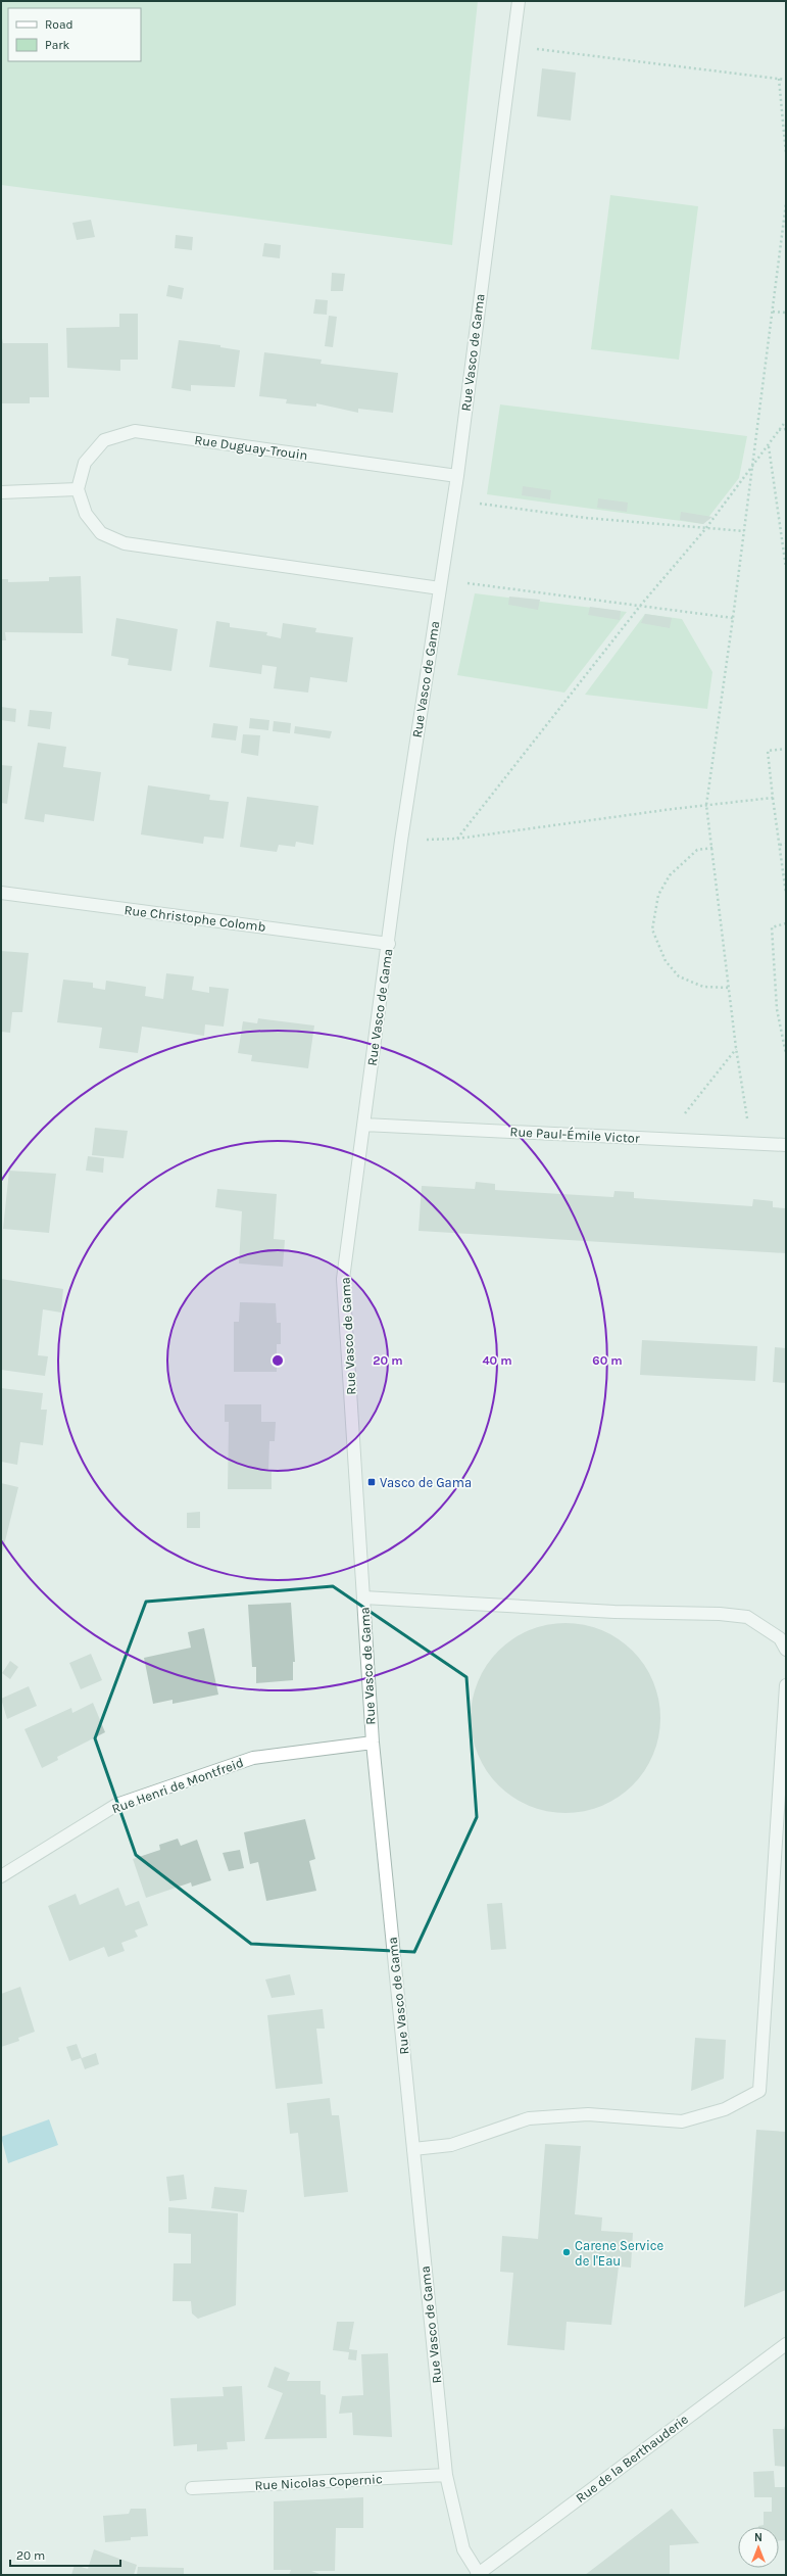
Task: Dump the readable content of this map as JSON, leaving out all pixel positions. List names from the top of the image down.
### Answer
{
  "streets": {
    "street": [
      "Rue Vasco de Gama",
      "Rue Duguay-Trouin",
      "Rue Christophe Colomb",
      "Rue Paul-Émile Victor",
      "Rue Henri de Montfreid",
      "Rue de la Berthauderie",
      "Rue Nicolas Copernic"
    ]
  },
  "crossings": [
    ["Rue Vasco de Gama", "Rue Duguay-Trouin"],
    ["Rue Vasco de Gama", "Rue Christophe Colomb"],
    ["Rue Vasco de Gama", "Rue Paul-Émile Victor"],
    ["Rue Vasco de Gama", "Rue Henri de Montfreid"],
    ["Rue Vasco de Gama", "Rue de la Berthauderie"],
    ["Rue Vasco de Gama", "Rue Nicolas Copernic"]
  ],
  "places": {
    "transit": ["Vasco de Gama"],
    "other": ["Carene Service de l'Eau"]
  },
  "legend": ["Road", "Park"],
  "scale_bar": "20 m",
  "north": "top",
  "rings": ["20 m", "40 m", "60 m"]
}
